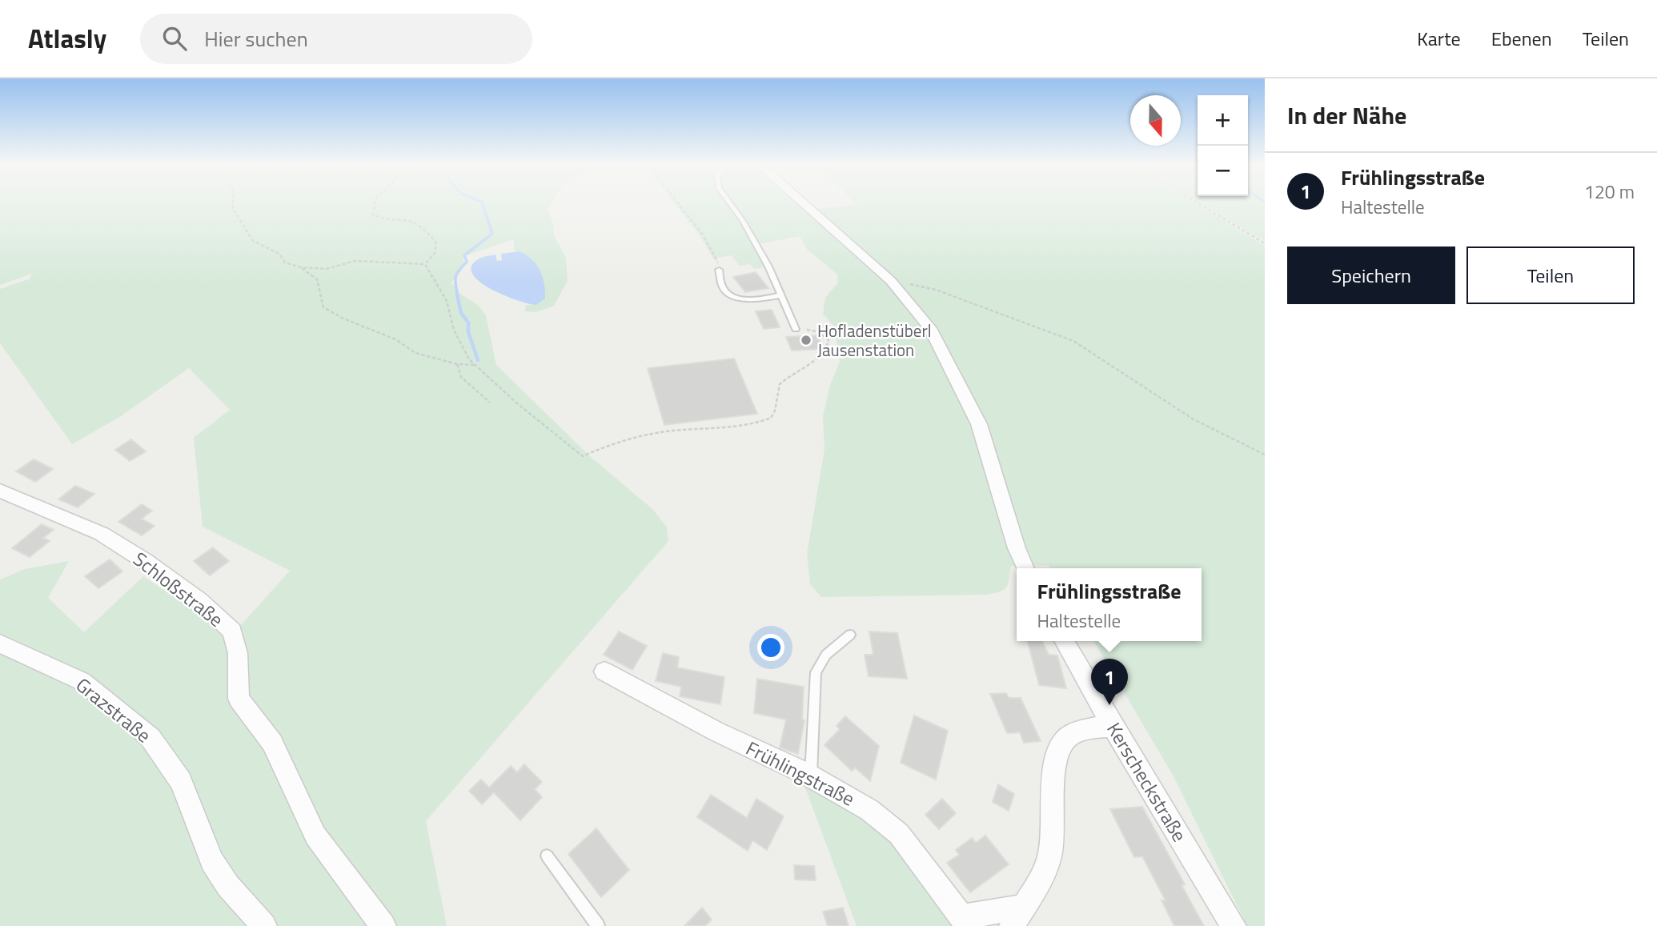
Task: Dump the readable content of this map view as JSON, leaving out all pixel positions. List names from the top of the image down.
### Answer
{
  "streets": {
    "street": [
      "Schloßstraße",
      "Grazstraße",
      "Frühlingstraße",
      "Kerscheckstraße"
    ]
  },
  "crossings": [
    ["Frühlingstraße", "Kerscheckstraße"]
  ],
  "places": ["Hofladenstüberl Jausenstation"],
  "north": "bottom",
  "page": {
    "header": "Atlasly",
    "search": "Hier suchen",
    "nav": ["Karte", "Ebenen", "Teilen"],
    "heading": "In der Nähe",
    "map_buttons": ["+", "−"],
    "list": [
      {
        "mark": "1",
        "name": "Frühlingsstraße",
        "note": "Haltestelle",
        "value": "120 m"
      }
    ],
    "buttons": ["Speichern", "Teilen"],
    "popup": ["Frühlingsstraße", "Haltestelle"],
    "pins": "1"
  }
}
